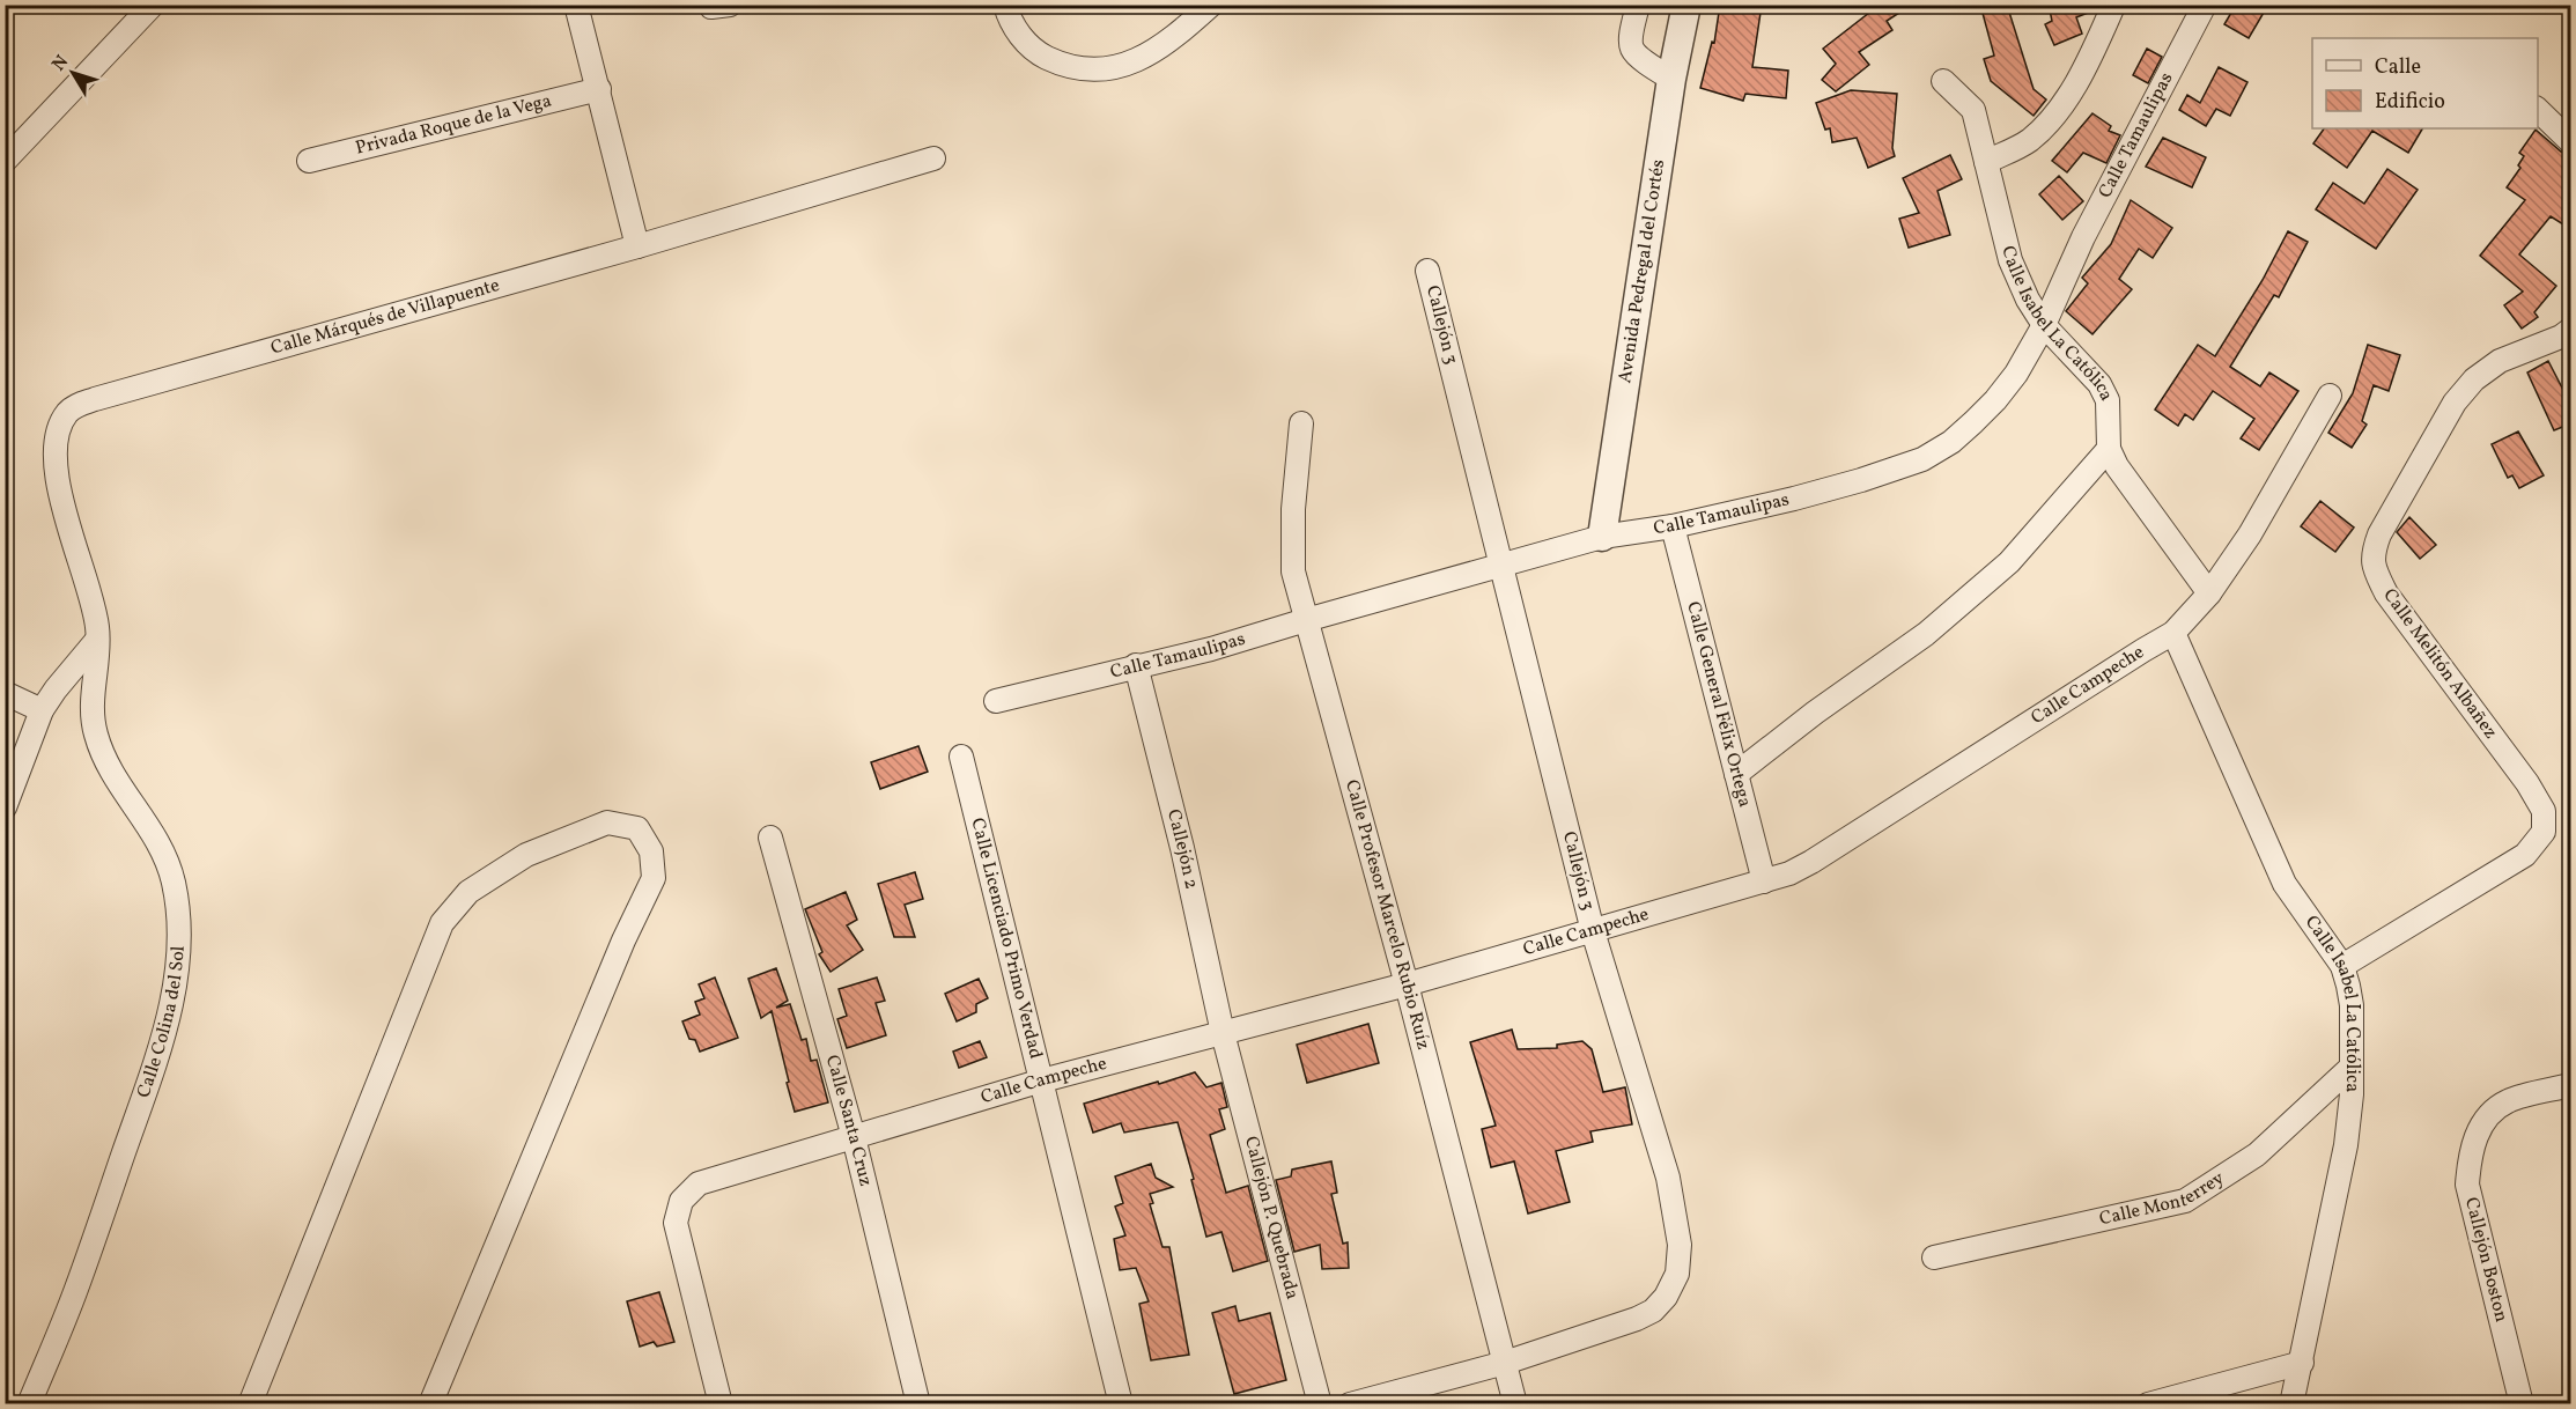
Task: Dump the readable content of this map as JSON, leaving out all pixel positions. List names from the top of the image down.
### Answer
{
  "streets": {
    "street": [
      "Privada Roque de la Vega",
      "Calle Tamaulipas",
      "Avenida Pedregal del Cortés",
      "Calle Márqués de Villapuente",
      "Calle Isabel La Católica",
      "Callejón 3",
      "Calle Melitón Albañez",
      "Calle Campeche",
      "Calle General Félix Ortega",
      "Callejón 2",
      "Calle Profesor Marcelo Rubio Ruíz",
      "Calle Licenciado Primo Verdad",
      "Calle Colina del Sol",
      "Calle Santa Cruz",
      "Calle Monterrey",
      "Callejón P. Quebrada",
      "Callejón Boston"
    ]
  },
  "crossings": [
    ["Calle Tamaulipas", "Avenida Pedregal del Cortés"],
    ["Calle Tamaulipas", "Calle Isabel La Católica"],
    ["Calle Tamaulipas", "Callejón 3"],
    ["Calle Tamaulipas", "Calle General Félix Ortega"],
    ["Calle Tamaulipas", "Callejón 2"],
    ["Calle Tamaulipas", "Calle Profesor Marcelo Rubio Ruíz"],
    ["Calle Márqués de Villapuente", "Calle Colina del Sol"],
    ["Calle Isabel La Católica", "Calle Melitón Albañez"],
    ["Calle Isabel La Católica", "Calle Campeche"],
    ["Calle Isabel La Católica", "Calle Monterrey"],
    ["Callejón 3", "Calle Campeche"],
    ["Callejón 3", "Calle Profesor Marcelo Rubio Ruíz"],
    ["Calle Campeche", "Calle General Félix Ortega"],
    ["Calle Campeche", "Callejón 2"],
    ["Calle Campeche", "Calle Profesor Marcelo Rubio Ruíz"],
    ["Calle Campeche", "Calle Licenciado Primo Verdad"],
    ["Calle Campeche", "Calle Santa Cruz"],
    ["Calle Campeche", "Callejón P. Quebrada"],
    ["Callejón 2", "Callejón P. Quebrada"]
  ],
  "legend": ["Calle", "Edificio"],
  "north": "top left"
}
